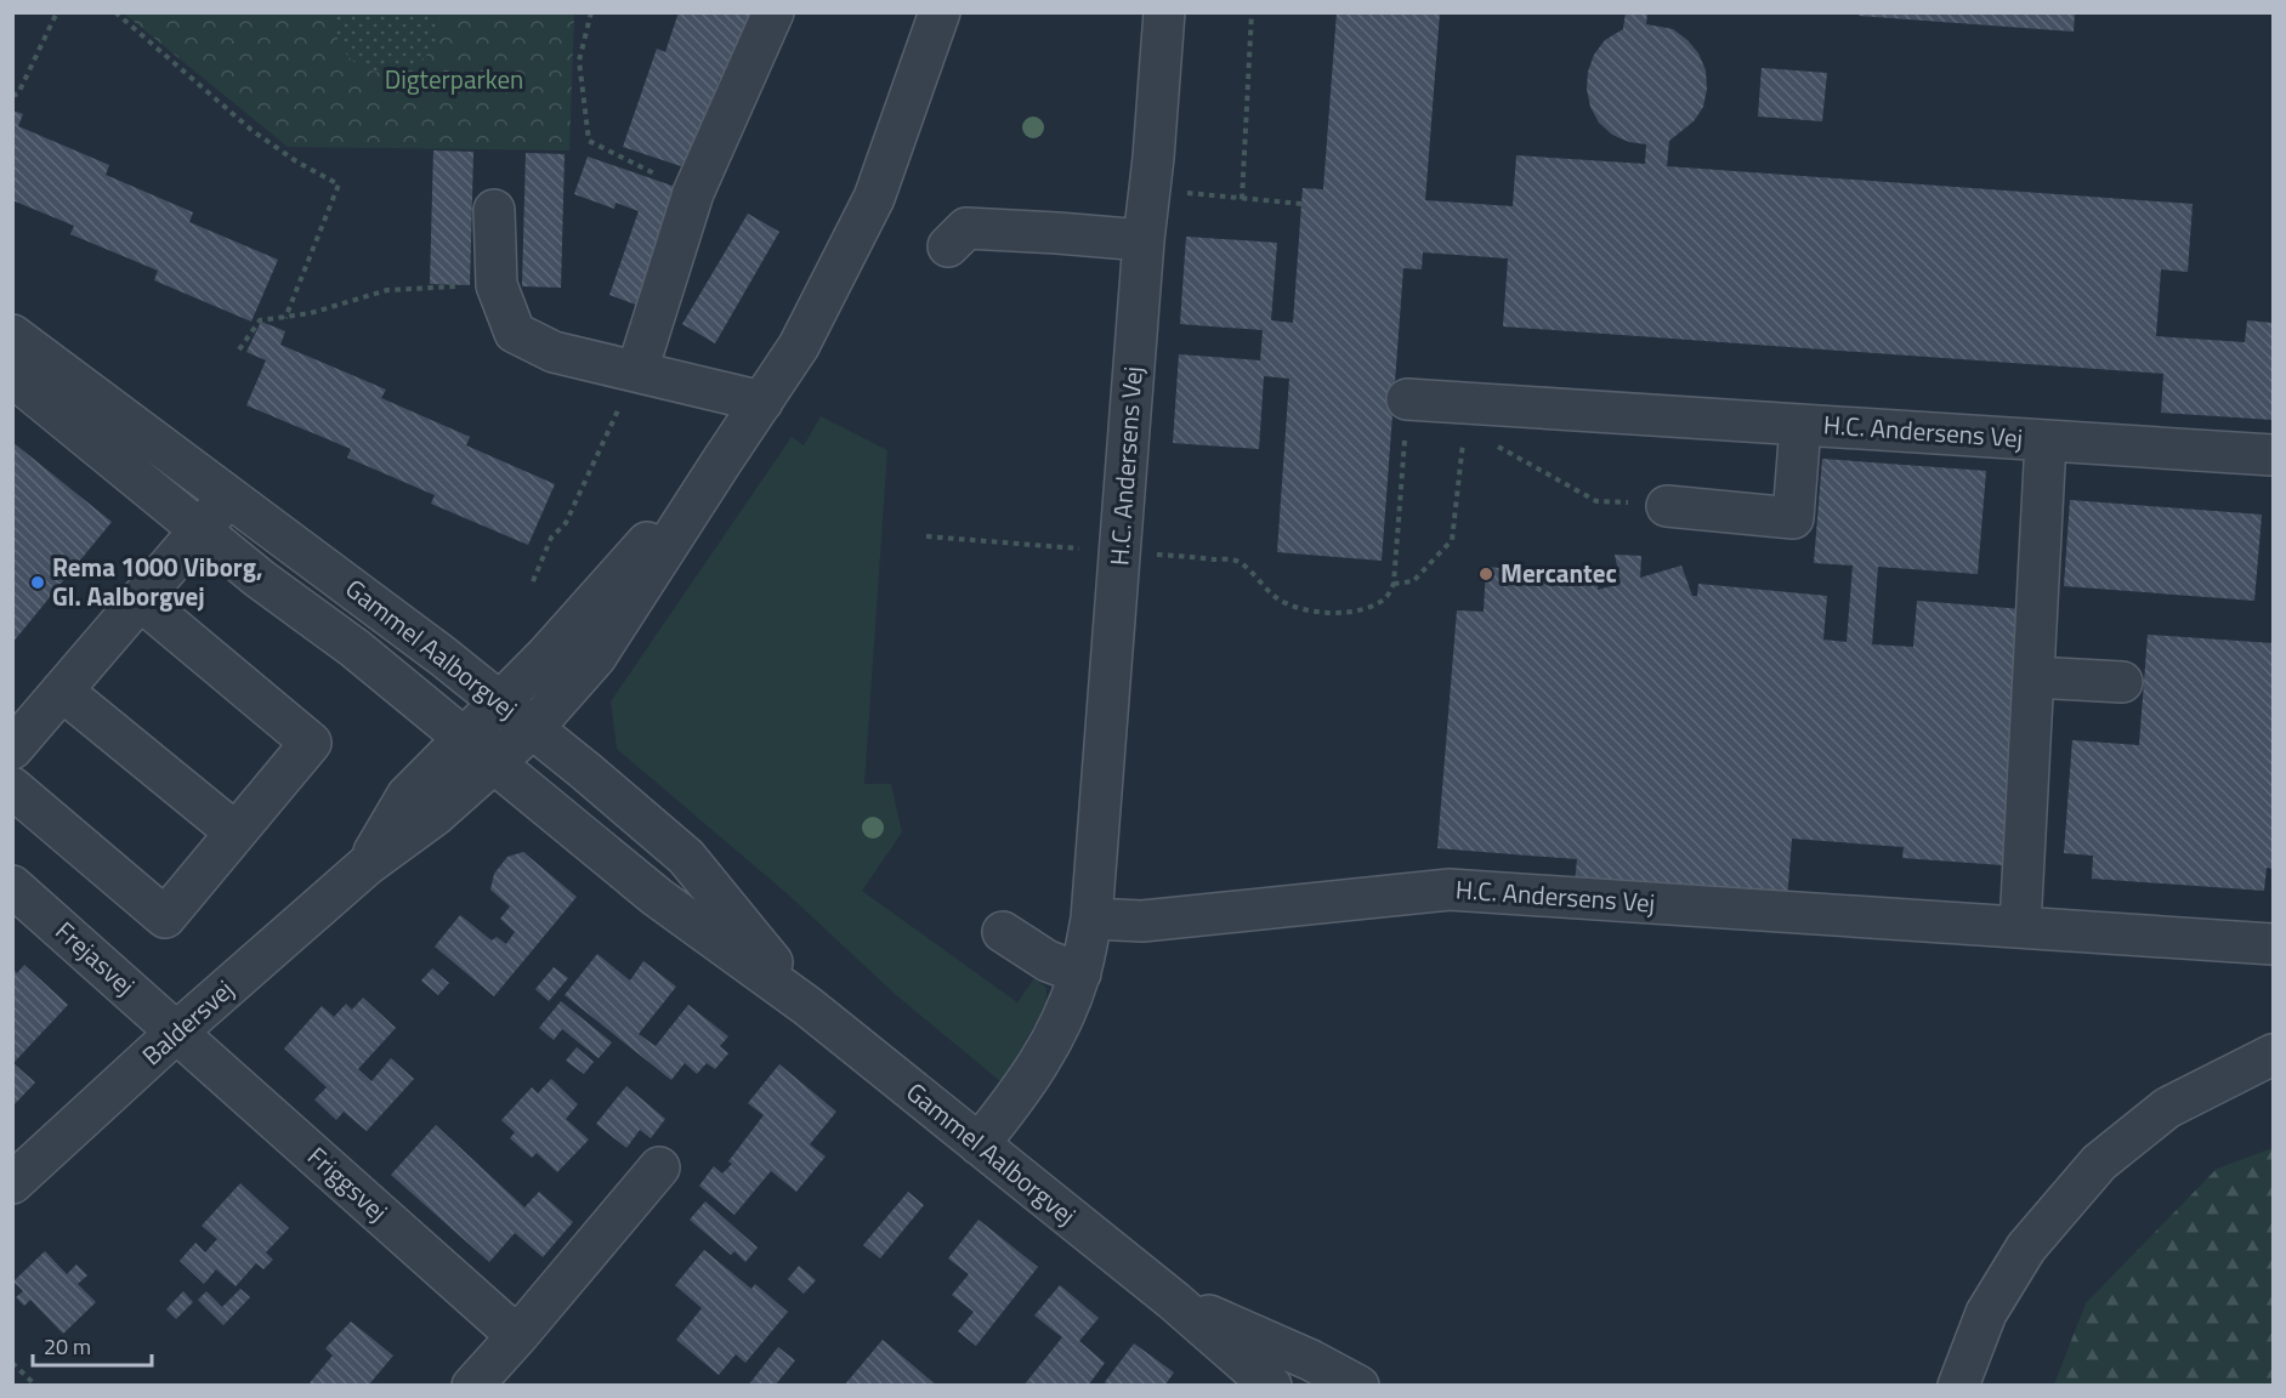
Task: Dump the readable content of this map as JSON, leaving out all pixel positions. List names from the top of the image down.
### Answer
{
  "streets": {
    "street": [
      "H.C. Andersens Vej",
      "Gammel Aalborgvej",
      "Frejasvej",
      "Baldersvej",
      "Friggsvej"
    ]
  },
  "crossings": [
    ["H.C. Andersens Vej", "Gammel Aalborgvej"],
    ["Gammel Aalborgvej", "Baldersvej"],
    ["Frejasvej", "Baldersvej"],
    ["Frejasvej", "Friggsvej"],
    ["Baldersvej", "Friggsvej"]
  ],
  "parks": ["Digterparken"],
  "places": ["Mercantec", "Rema 1000 Viborg, Gl. Aalborgvej"],
  "scale_bar": "20 m"
}
